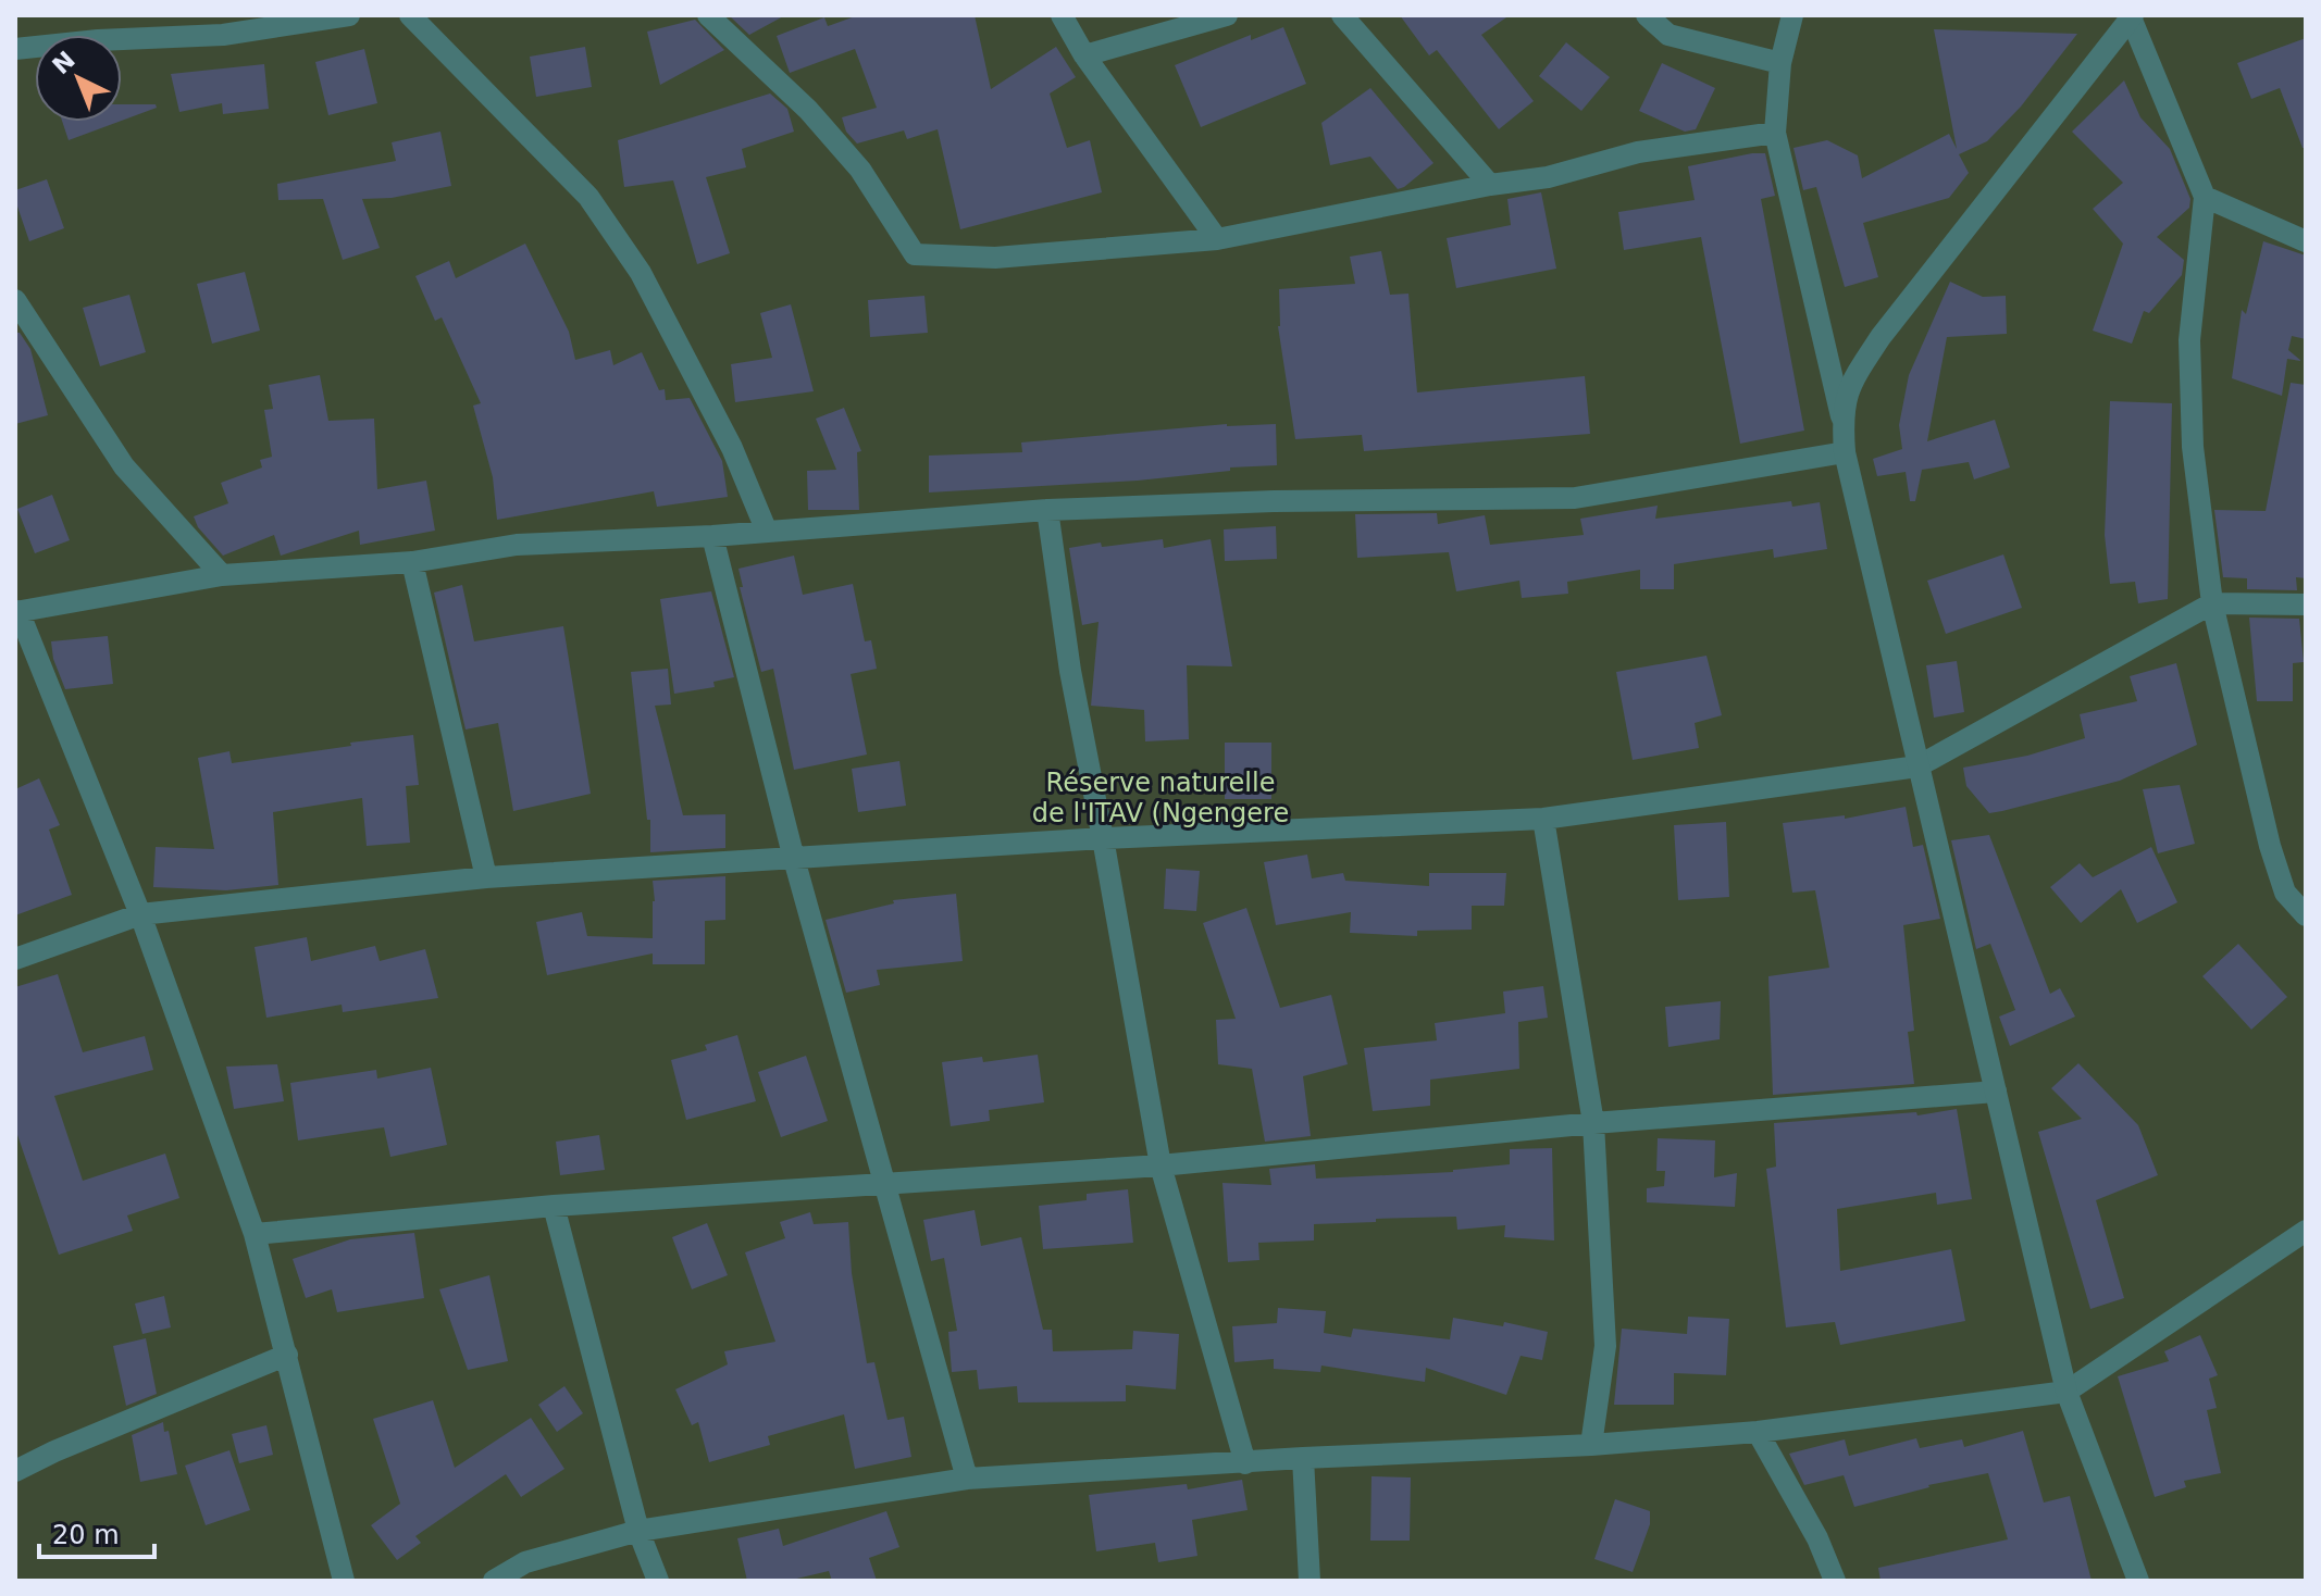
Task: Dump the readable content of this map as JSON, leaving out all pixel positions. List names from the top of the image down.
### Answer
{
  "parks": ["Réserve naturelle de l'ITAV (Ngengere"],
  "scale_bar": "20 m",
  "north": "top left"
}
